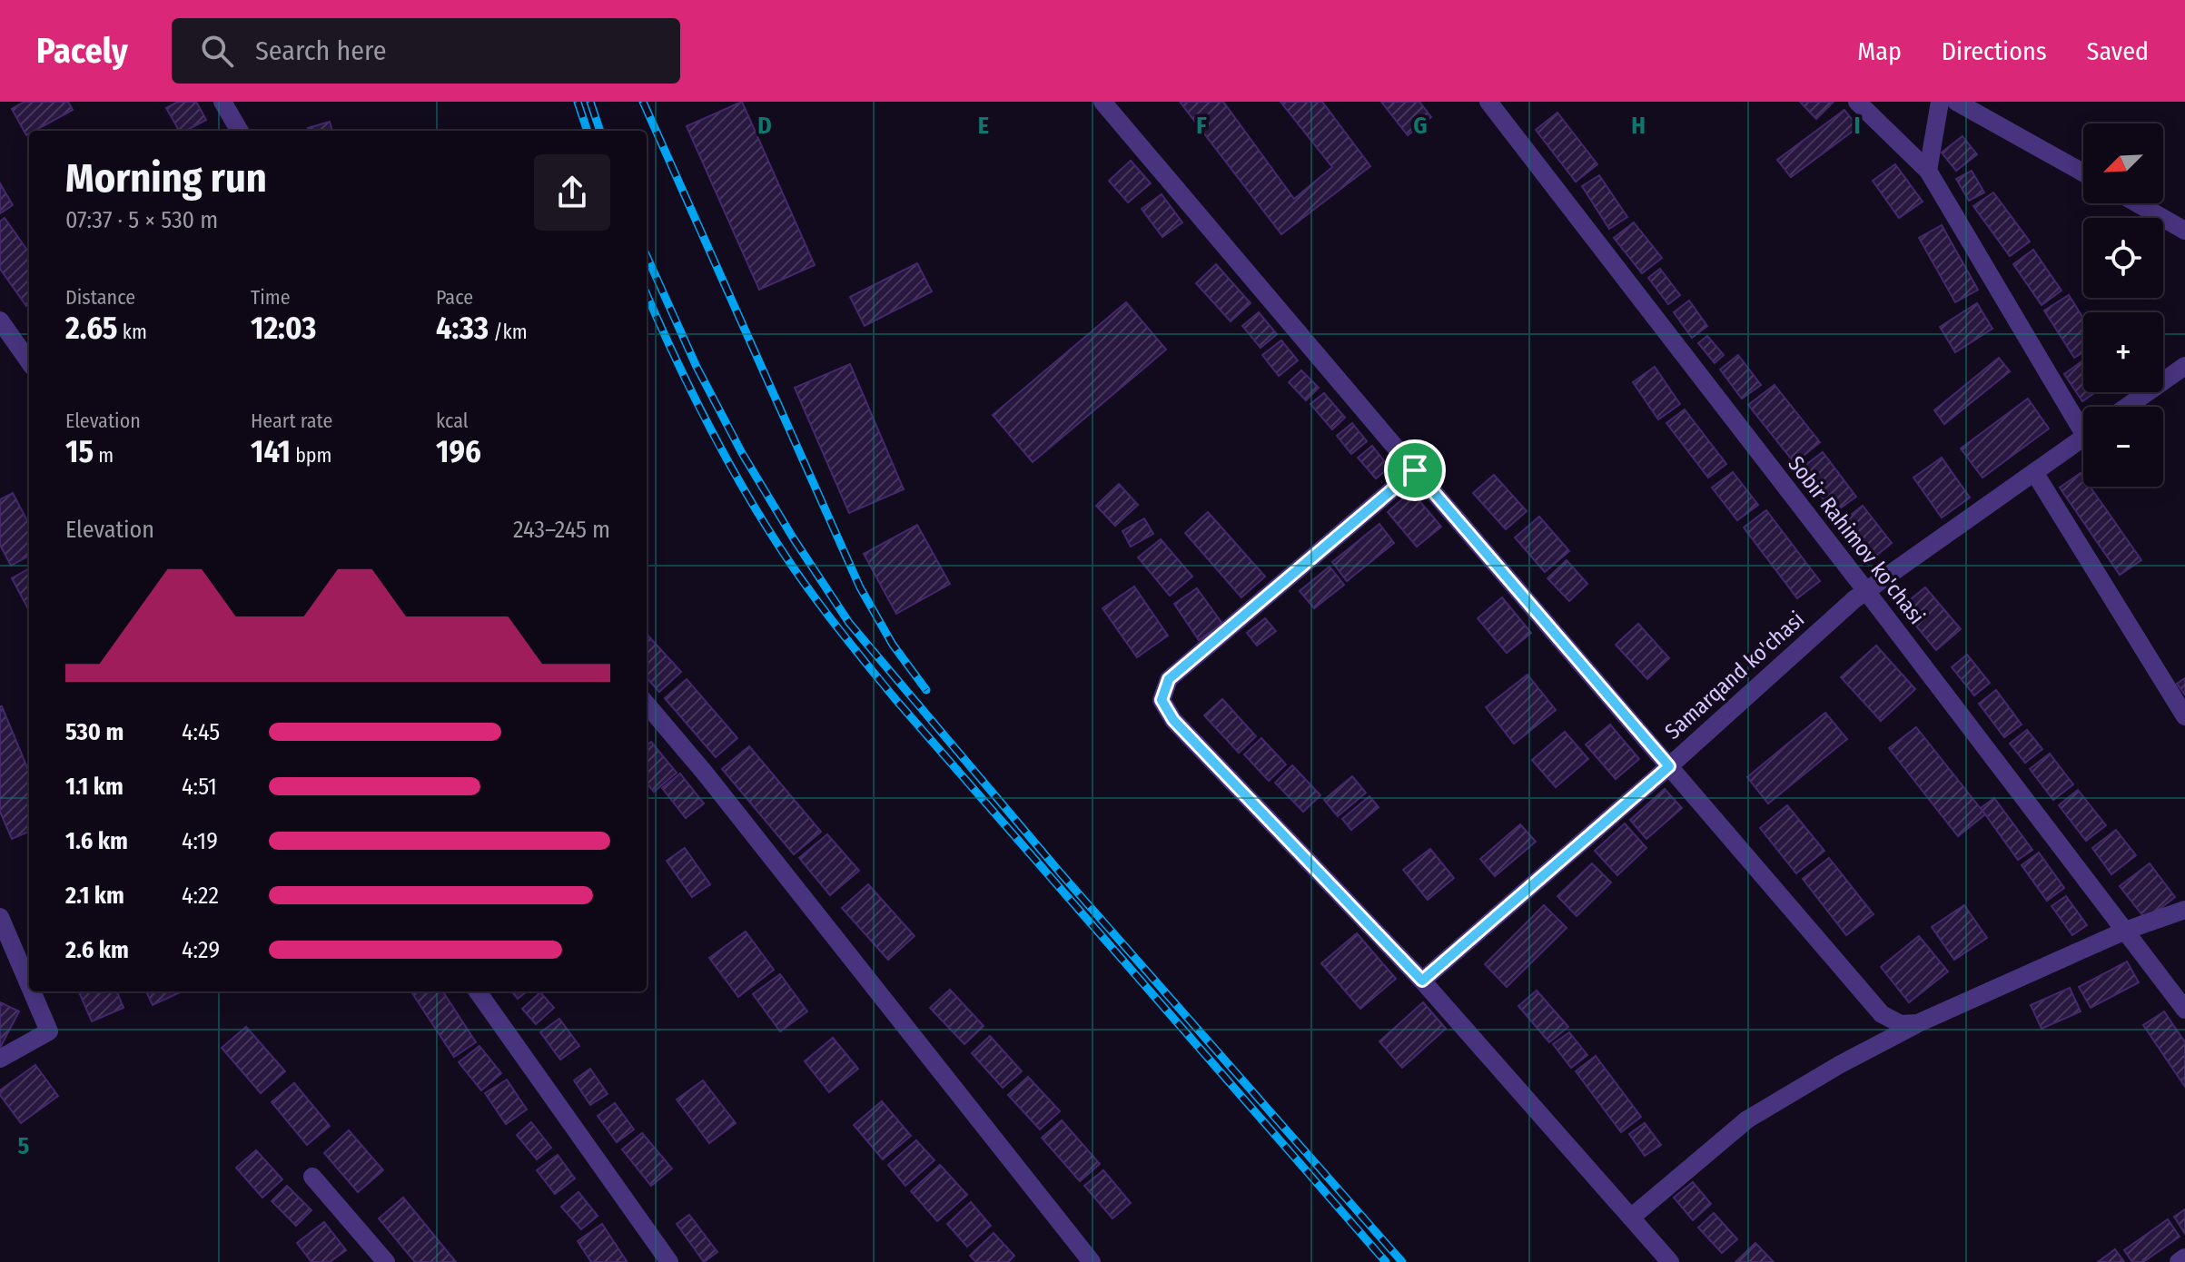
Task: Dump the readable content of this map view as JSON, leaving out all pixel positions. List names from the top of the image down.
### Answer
{
  "streets": {
    "street": ["Sobir Rahimov ko'chasi", "Samarqand ko'chasi"]
  },
  "crossings": [
    ["Sobir Rahimov ko'chasi", "Samarqand ko'chasi"]
  ],
  "north": "bottom left",
  "page": {
    "header": "Pacely",
    "search": "Search here",
    "nav": ["Map", "Directions", "Saved"],
    "map_buttons": ["+", "−"],
    "heading": ["Morning run", "07:37 · 5 × 530 m"],
    "stats": [
      ["Distance", "2.65 km"],
      ["Time", "12:03"],
      ["Pace", "4:33 /km"],
      ["Elevation", "15 m"],
      ["Heart rate", "141 bpm"],
      ["kcal", "196"]
    ],
    "chart": ["Elevation", "243–245 m"],
    "list": [
      {
        "name": "530 m",
        "note": "4:45"
      },
      {
        "name": "1.1 km",
        "note": "4:51"
      },
      {
        "name": "1.6 km",
        "note": "4:19"
      },
      {
        "name": "2.1 km",
        "note": "4:22"
      },
      {
        "name": "2.6 km",
        "note": "4:29"
      }
    ]
  },
  "grid": {
    "columns": [
      "D",
      "E",
      "F",
      "G",
      "H",
      "I"
    ],
    "rows": ["5"]
  }
}
